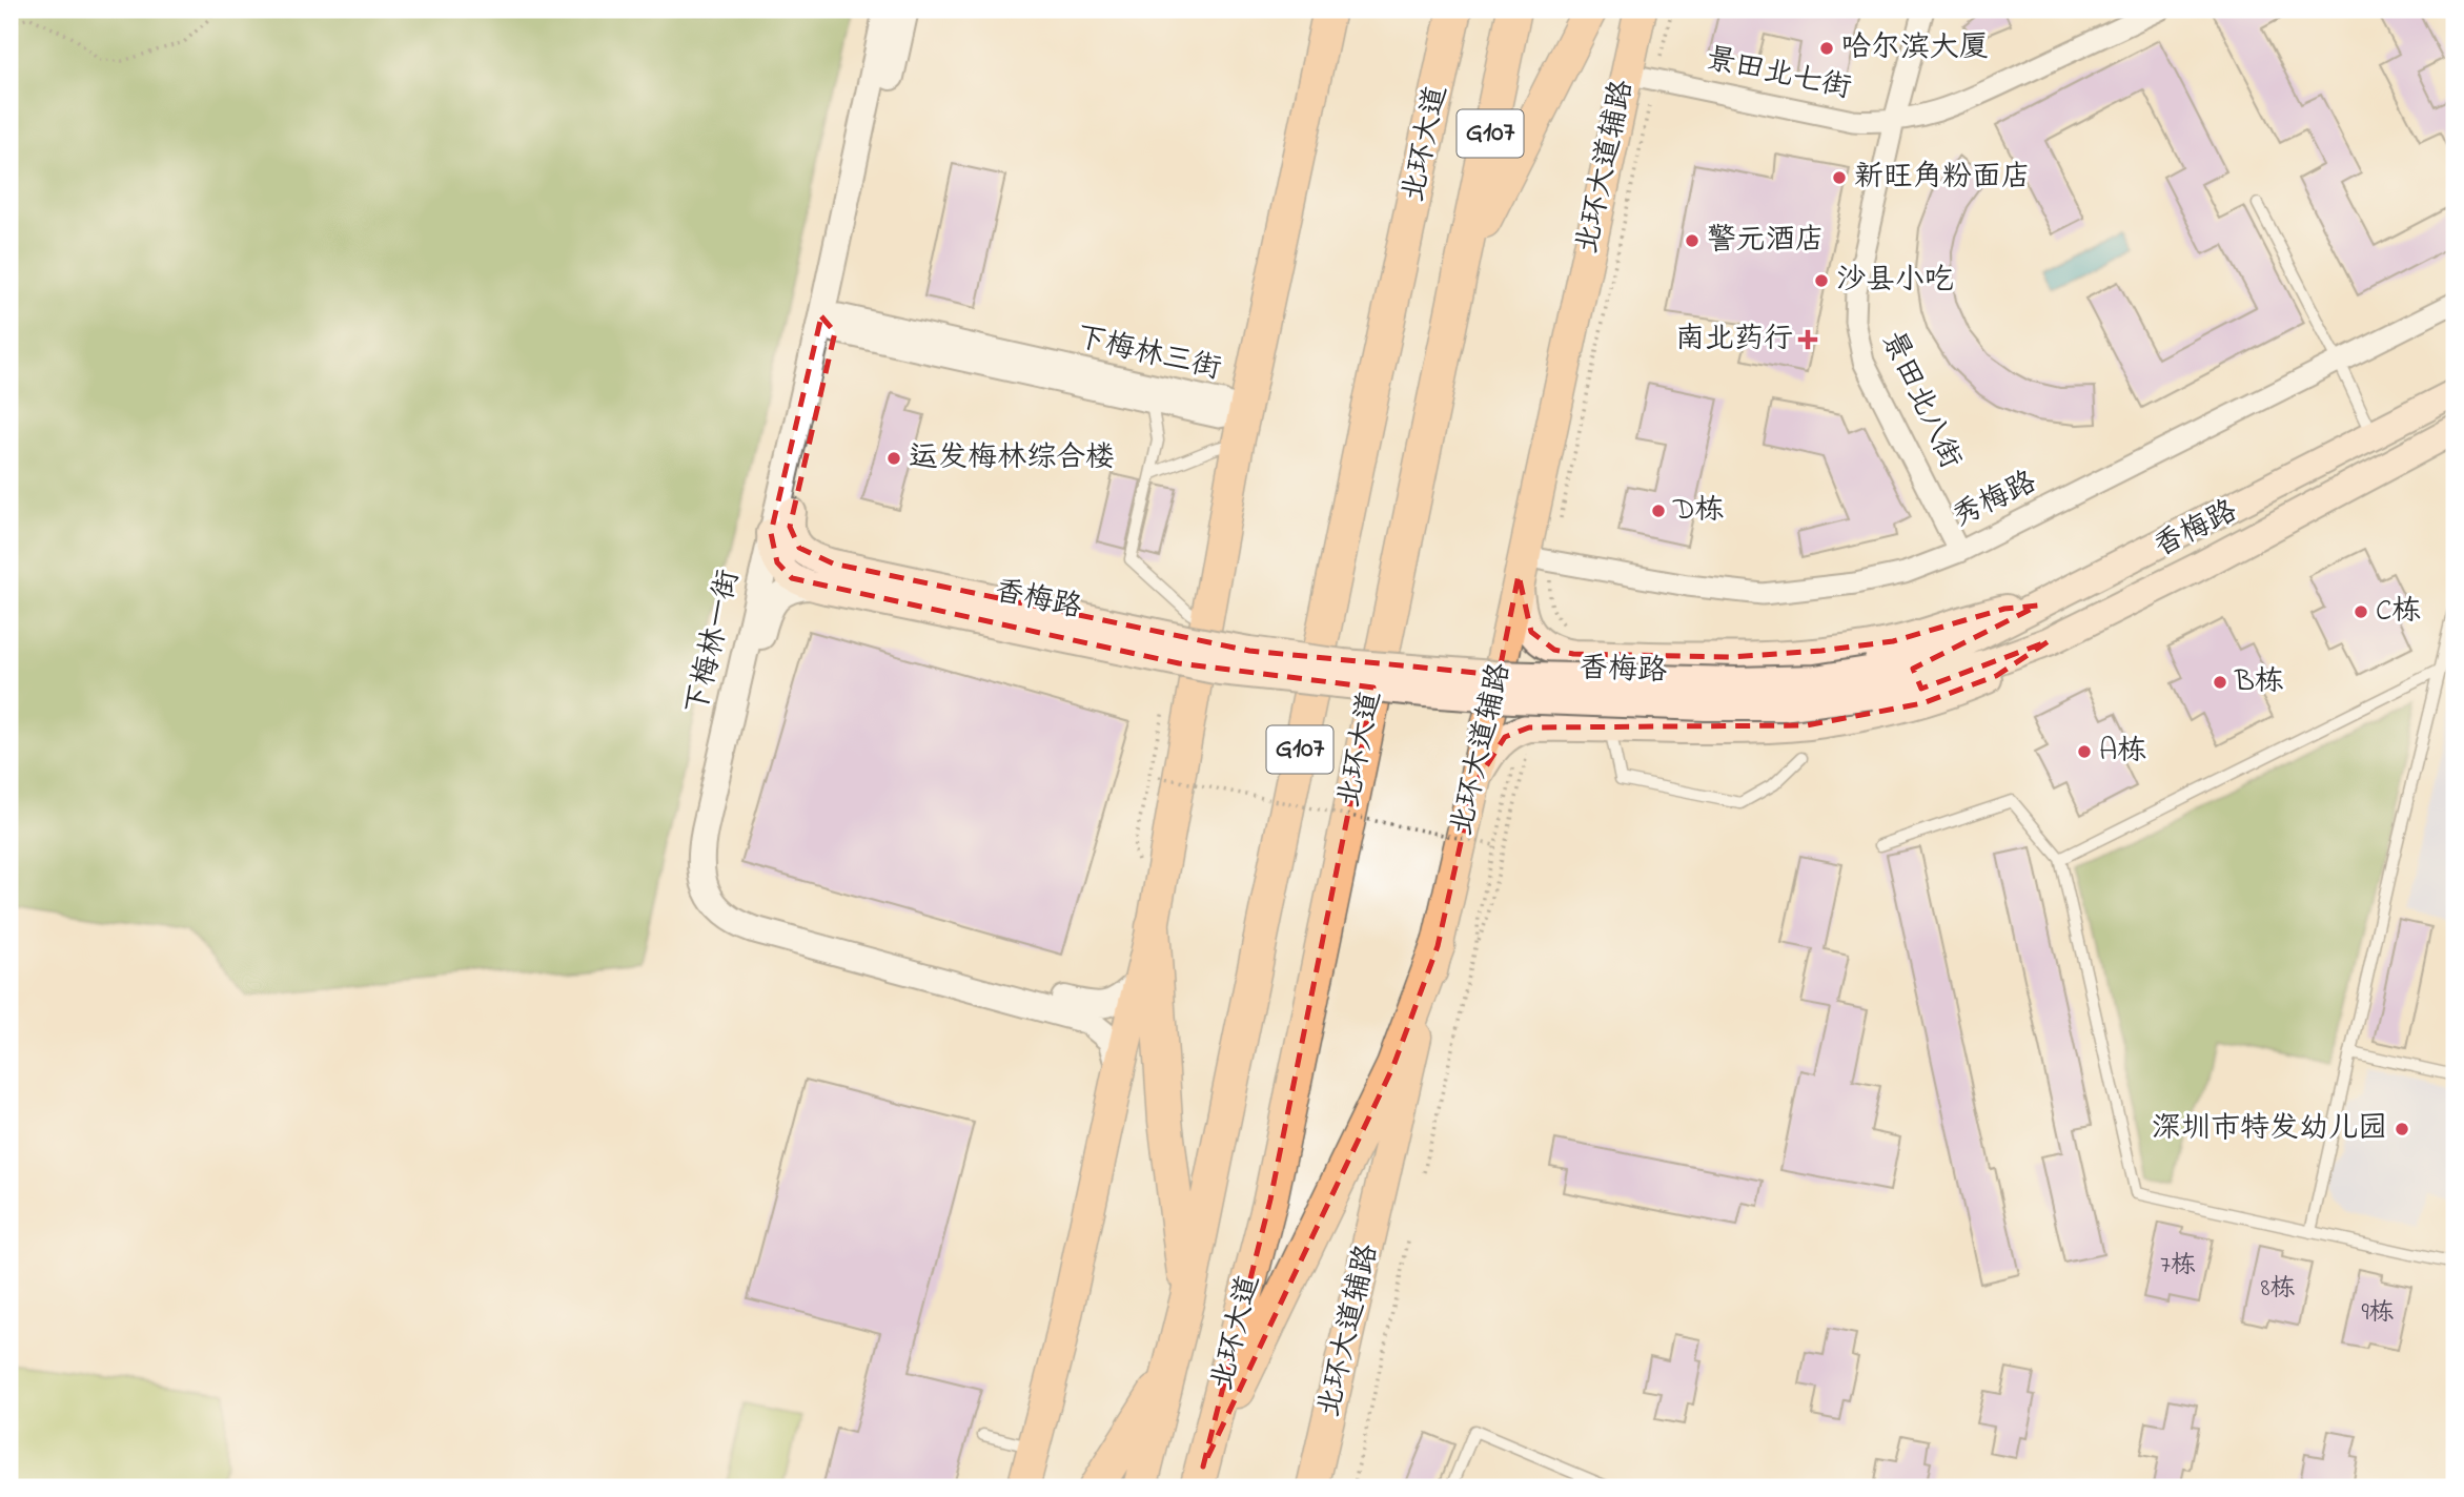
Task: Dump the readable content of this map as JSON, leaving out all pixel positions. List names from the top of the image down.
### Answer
{
  "streets": {
    "highway": ["G107", "北环大道"],
    "main road": ["北环大道辅路", "香梅路"],
    "street": [
      "景田北七街",
      "下梅林三街",
      "景田北八街",
      "秀梅路",
      "下梅林一街"
    ]
  },
  "crossings": [
    ["景田北七街", "北环大道辅路"],
    ["景田北七街", "景田北八街"],
    ["北环大道辅路", "秀梅路"],
    ["下梅林三街", "下梅林一街"],
    ["景田北八街", "秀梅路"],
    ["香梅路", "下梅林一街"]
  ],
  "places": {
    "other": [
      "哈尔滨大厦",
      "新旺角粉面店",
      "警元酒店",
      "沙县小吃",
      "运发梅林综合楼",
      "D栋",
      "C栋",
      "B栋",
      "A栋",
      "深圳市特发幼儿园"
    ],
    "health": ["南北药行"]
  },
  "house_numbers": ["7栋", "8栋", "9栋"]
}
